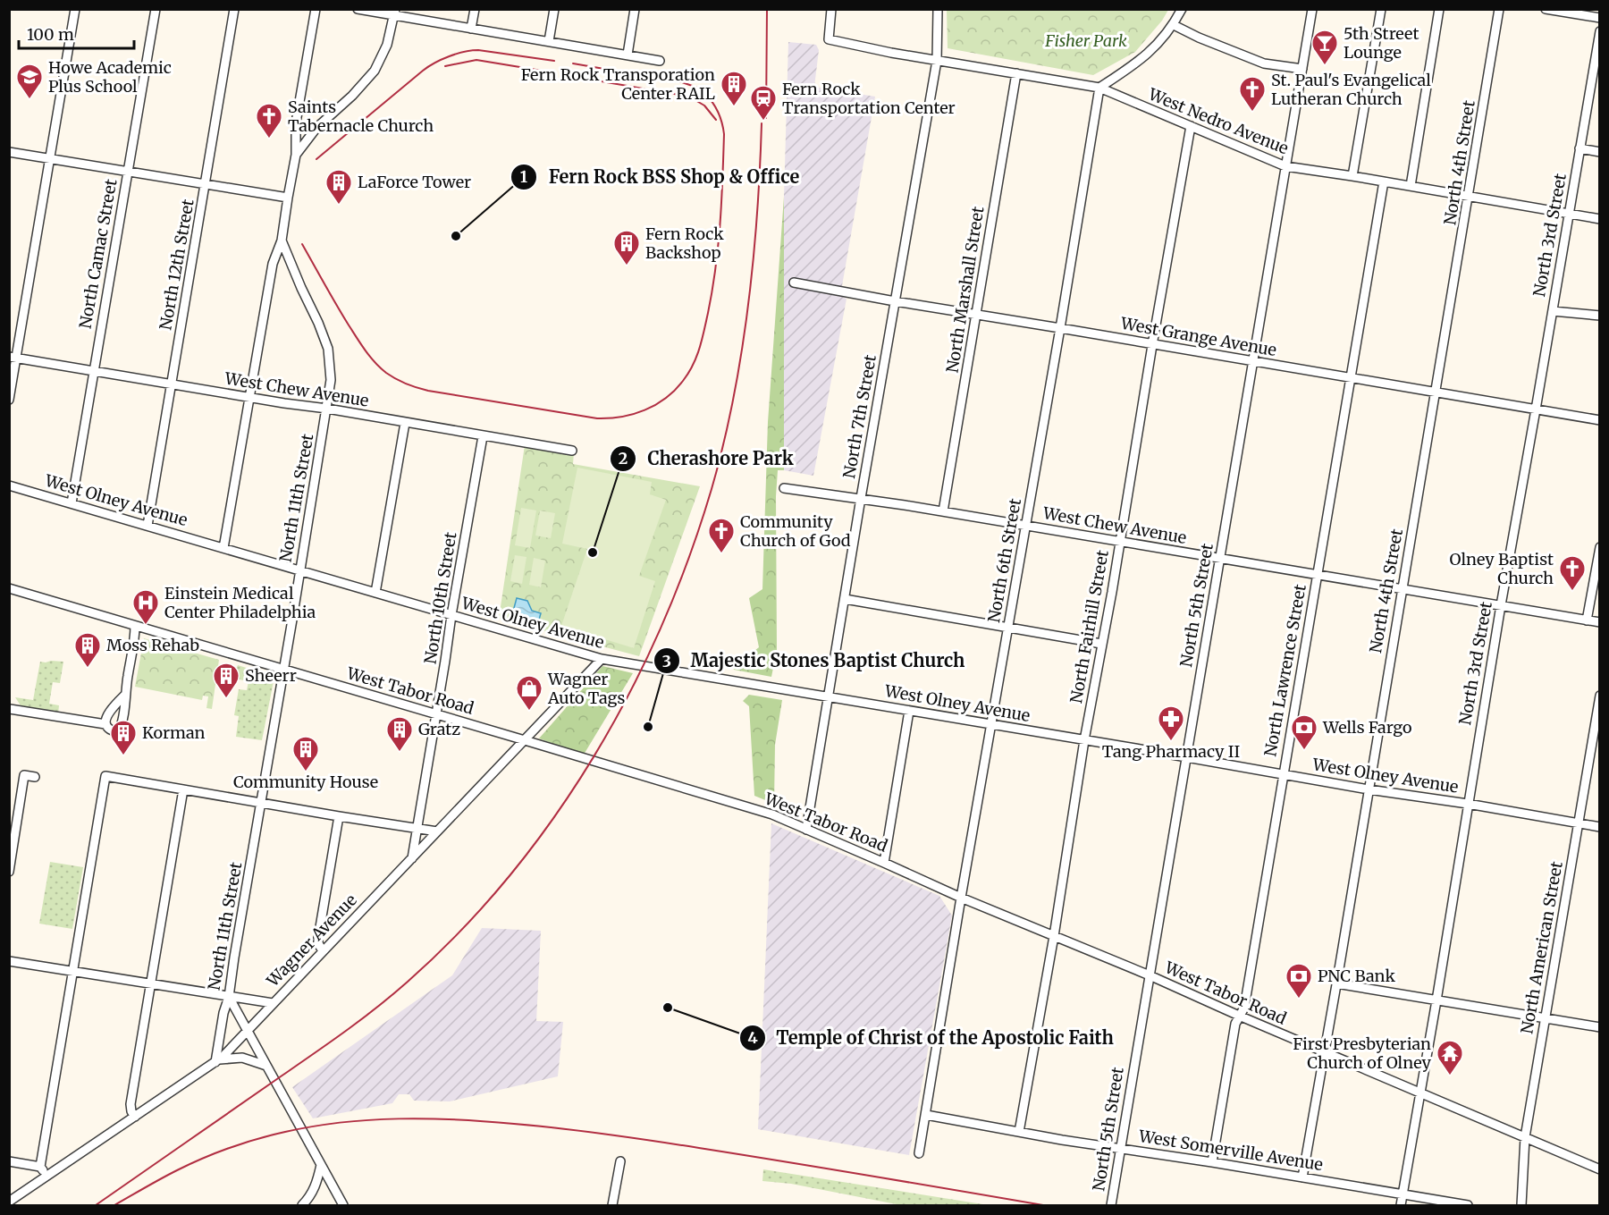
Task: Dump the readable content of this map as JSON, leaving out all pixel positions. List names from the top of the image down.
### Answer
{
  "streets": {
    "street": [
      "West Nedro Avenue",
      "North 4th Street",
      "North 3rd Street",
      "North Camac Street",
      "North 12th Street",
      "North Marshall Street",
      "West Grange Avenue",
      "West Chew Avenue",
      "North 7th Street",
      "North 11th Street",
      "West Olney Avenue",
      "North 6th Street",
      "North 10th Street",
      "North 5th Street",
      "North Fairhill Street",
      "North Lawrence Street",
      "West Tabor Road",
      "Wagner Avenue",
      "North American Street",
      "West Somerville Avenue"
    ]
  },
  "crossings": [
    ["West Nedro Avenue", "North 4th Street"],
    ["West Nedro Avenue", "North 3rd Street"],
    ["West Nedro Avenue", "North Marshall Street"],
    ["West Nedro Avenue", "North 7th Street"],
    ["West Nedro Avenue", "North 6th Street"],
    ["West Nedro Avenue", "North 5th Street"],
    ["West Nedro Avenue", "North Fairhill Street"],
    ["West Nedro Avenue", "North Lawrence Street"],
    ["North 4th Street", "West Grange Avenue"],
    ["North 4th Street", "West Chew Avenue"],
    ["North 4th Street", "West Olney Avenue"],
    ["North 4th Street", "West Tabor Road"],
    ["North 4th Street", "West Somerville Avenue"],
    ["North 3rd Street", "West Grange Avenue"],
    ["North 3rd Street", "West Chew Avenue"],
    ["North 3rd Street", "West Olney Avenue"],
    ["North 3rd Street", "West Tabor Road"],
    ["North 3rd Street", "West Somerville Avenue"],
    ["North Camac Street", "West Chew Avenue"],
    ["North Camac Street", "West Olney Avenue"],
    ["North 12th Street", "West Chew Avenue"],
    ["North 12th Street", "West Olney Avenue"],
    ["North Marshall Street", "West Grange Avenue"],
    ["North Marshall Street", "West Chew Avenue"],
    ["West Grange Avenue", "North 7th Street"],
    ["West Grange Avenue", "North 6th Street"],
    ["West Grange Avenue", "North 5th Street"],
    ["West Grange Avenue", "North Fairhill Street"],
    ["West Grange Avenue", "North Lawrence Street"],
    ["West Chew Avenue", "North 7th Street"],
    ["West Chew Avenue", "North 11th Street"],
    ["West Chew Avenue", "North 6th Street"],
    ["West Chew Avenue", "North 10th Street"],
    ["West Chew Avenue", "North 5th Street"],
    ["West Chew Avenue", "North Fairhill Street"],
    ["West Chew Avenue", "North Lawrence Street"],
    ["North 7th Street", "West Olney Avenue"],
    ["North 7th Street", "West Tabor Road"],
    ["North 11th Street", "West Olney Avenue"],
    ["North 11th Street", "West Tabor Road"],
    ["North 11th Street", "Wagner Avenue"],
    ["West Olney Avenue", "North 6th Street"],
    ["West Olney Avenue", "North 10th Street"],
    ["West Olney Avenue", "North 5th Street"],
    ["West Olney Avenue", "North Fairhill Street"],
    ["West Olney Avenue", "North Lawrence Street"],
    ["West Olney Avenue", "Wagner Avenue"],
    ["West Olney Avenue", "North American Street"],
    ["North 6th Street", "West Tabor Road"],
    ["North 6th Street", "West Somerville Avenue"],
    ["North 10th Street", "West Tabor Road"],
    ["North 10th Street", "Wagner Avenue"],
    ["North 5th Street", "West Tabor Road"],
    ["North 5th Street", "West Somerville Avenue"],
    ["North Fairhill Street", "West Tabor Road"],
    ["North Fairhill Street", "West Somerville Avenue"],
    ["North Lawrence Street", "West Tabor Road"],
    ["North Lawrence Street", "West Somerville Avenue"],
    ["West Tabor Road", "Wagner Avenue"],
    ["West Tabor Road", "North American Street"]
  ],
  "parks": ["Fisher Park"],
  "places": {
    "bar": ["5th Street Lounge"],
    "school or university": ["Howe Academic Plus School"],
    "building": [
      "Fern Rock Transporation Center RAIL",
      "LaForce Tower",
      "Fern Rock Backshop",
      "Moss Rehab",
      "Sheerr",
      "Gratz",
      "Korman",
      "Community House"
    ],
    "church": [
      "St. Paul's Evangelical Lutheran Church",
      "Saints Tabernacle Church",
      "Community Church of God",
      "Olney Baptist Church"
    ],
    "station": ["Fern Rock Transportation Center"],
    "other": [
      "Fern Rock BSS Shop & Office",
      "Cherashore Park",
      "Majestic Stones Baptist Church",
      "Temple of Christ of the Apostolic Faith"
    ],
    "hospital": ["Einstein Medical Center Philadelphia"],
    "shop": ["Wagner Auto Tags"],
    "pharmacy": ["Tang Pharmacy II"],
    "bank": ["Wells Fargo", "PNC Bank"],
    "temple": ["First Presbyterian Church of Olney"]
  },
  "scale_bar": "100 m"
}
